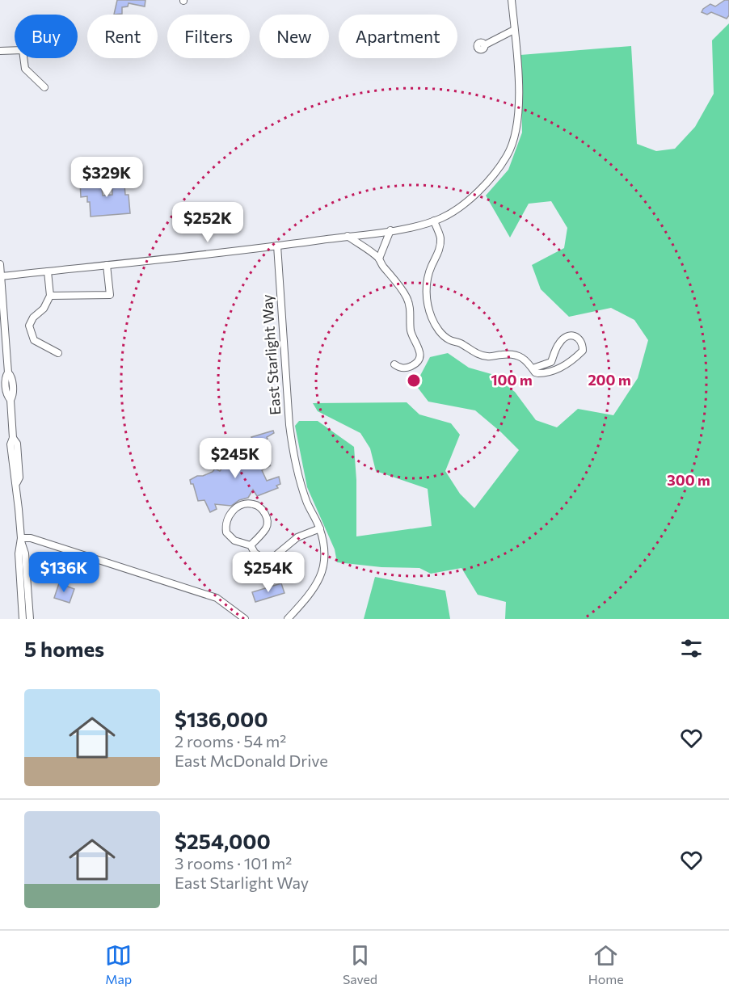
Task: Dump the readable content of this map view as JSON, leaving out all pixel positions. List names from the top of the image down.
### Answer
{
  "streets": {
    "street": ["East Starlight Way"]
  },
  "page": {
    "chip": [
      "Buy",
      "Rent",
      "Filters",
      "New",
      "Apartment"
    ],
    "price": [
      "$329K",
      "$252K",
      "$245K",
      "$136K",
      "$254K"
    ],
    "heading": "5 homes",
    "list": [
      {
        "name": "$136,000",
        "note": "2 rooms · 54 m² · East McDonald Drive"
      },
      {
        "name": "$254,000",
        "note": "3 rooms · 101 m² · East Starlight Way"
      }
    ],
    "tabs": ["Map", "Saved", "Home"]
  },
  "rings": ["100 m", "200 m", "300 m"]
}
